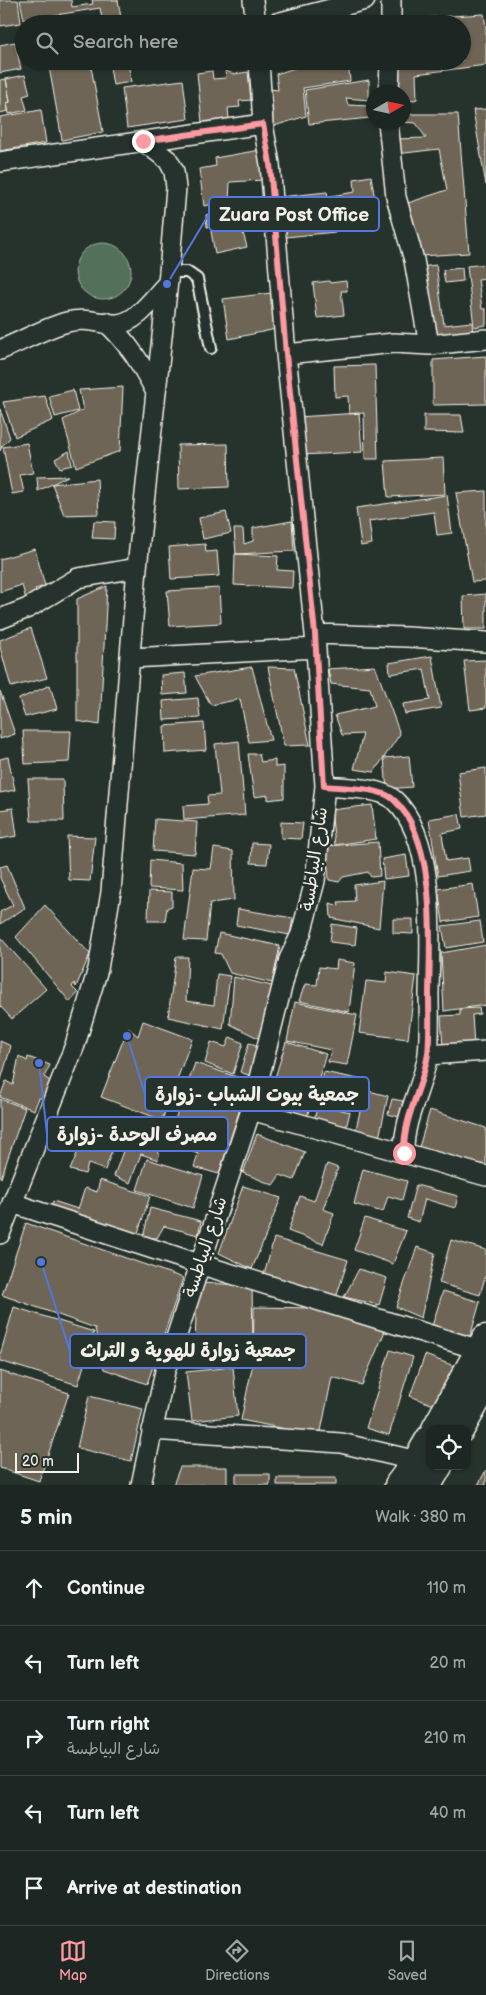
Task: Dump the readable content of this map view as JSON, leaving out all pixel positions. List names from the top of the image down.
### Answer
{
  "streets": {
    "street": ["شارع البياطسة"]
  },
  "places": [
    "Zuara Post Office",
    "جمعية بيوت الشباب -زوارة",
    "مصرف الوحدة -زوارة",
    "جمعية زوارة للهوية و التراث"
  ],
  "scale_bar": "20 m",
  "north": "right",
  "page": {
    "search": "Search here",
    "scale": "20 m",
    "heading": ["5 min", "Walk · 380 m"],
    "list": [
      ["Continue", "110 m"],
      ["Turn left", "20 m"],
      ["Turn right", "شارع البياطسة", "210 m"],
      ["Turn left", "40 m"],
      "Arrive at destination"
    ],
    "nav": ["Map", "Directions", "Saved"]
  }
}
